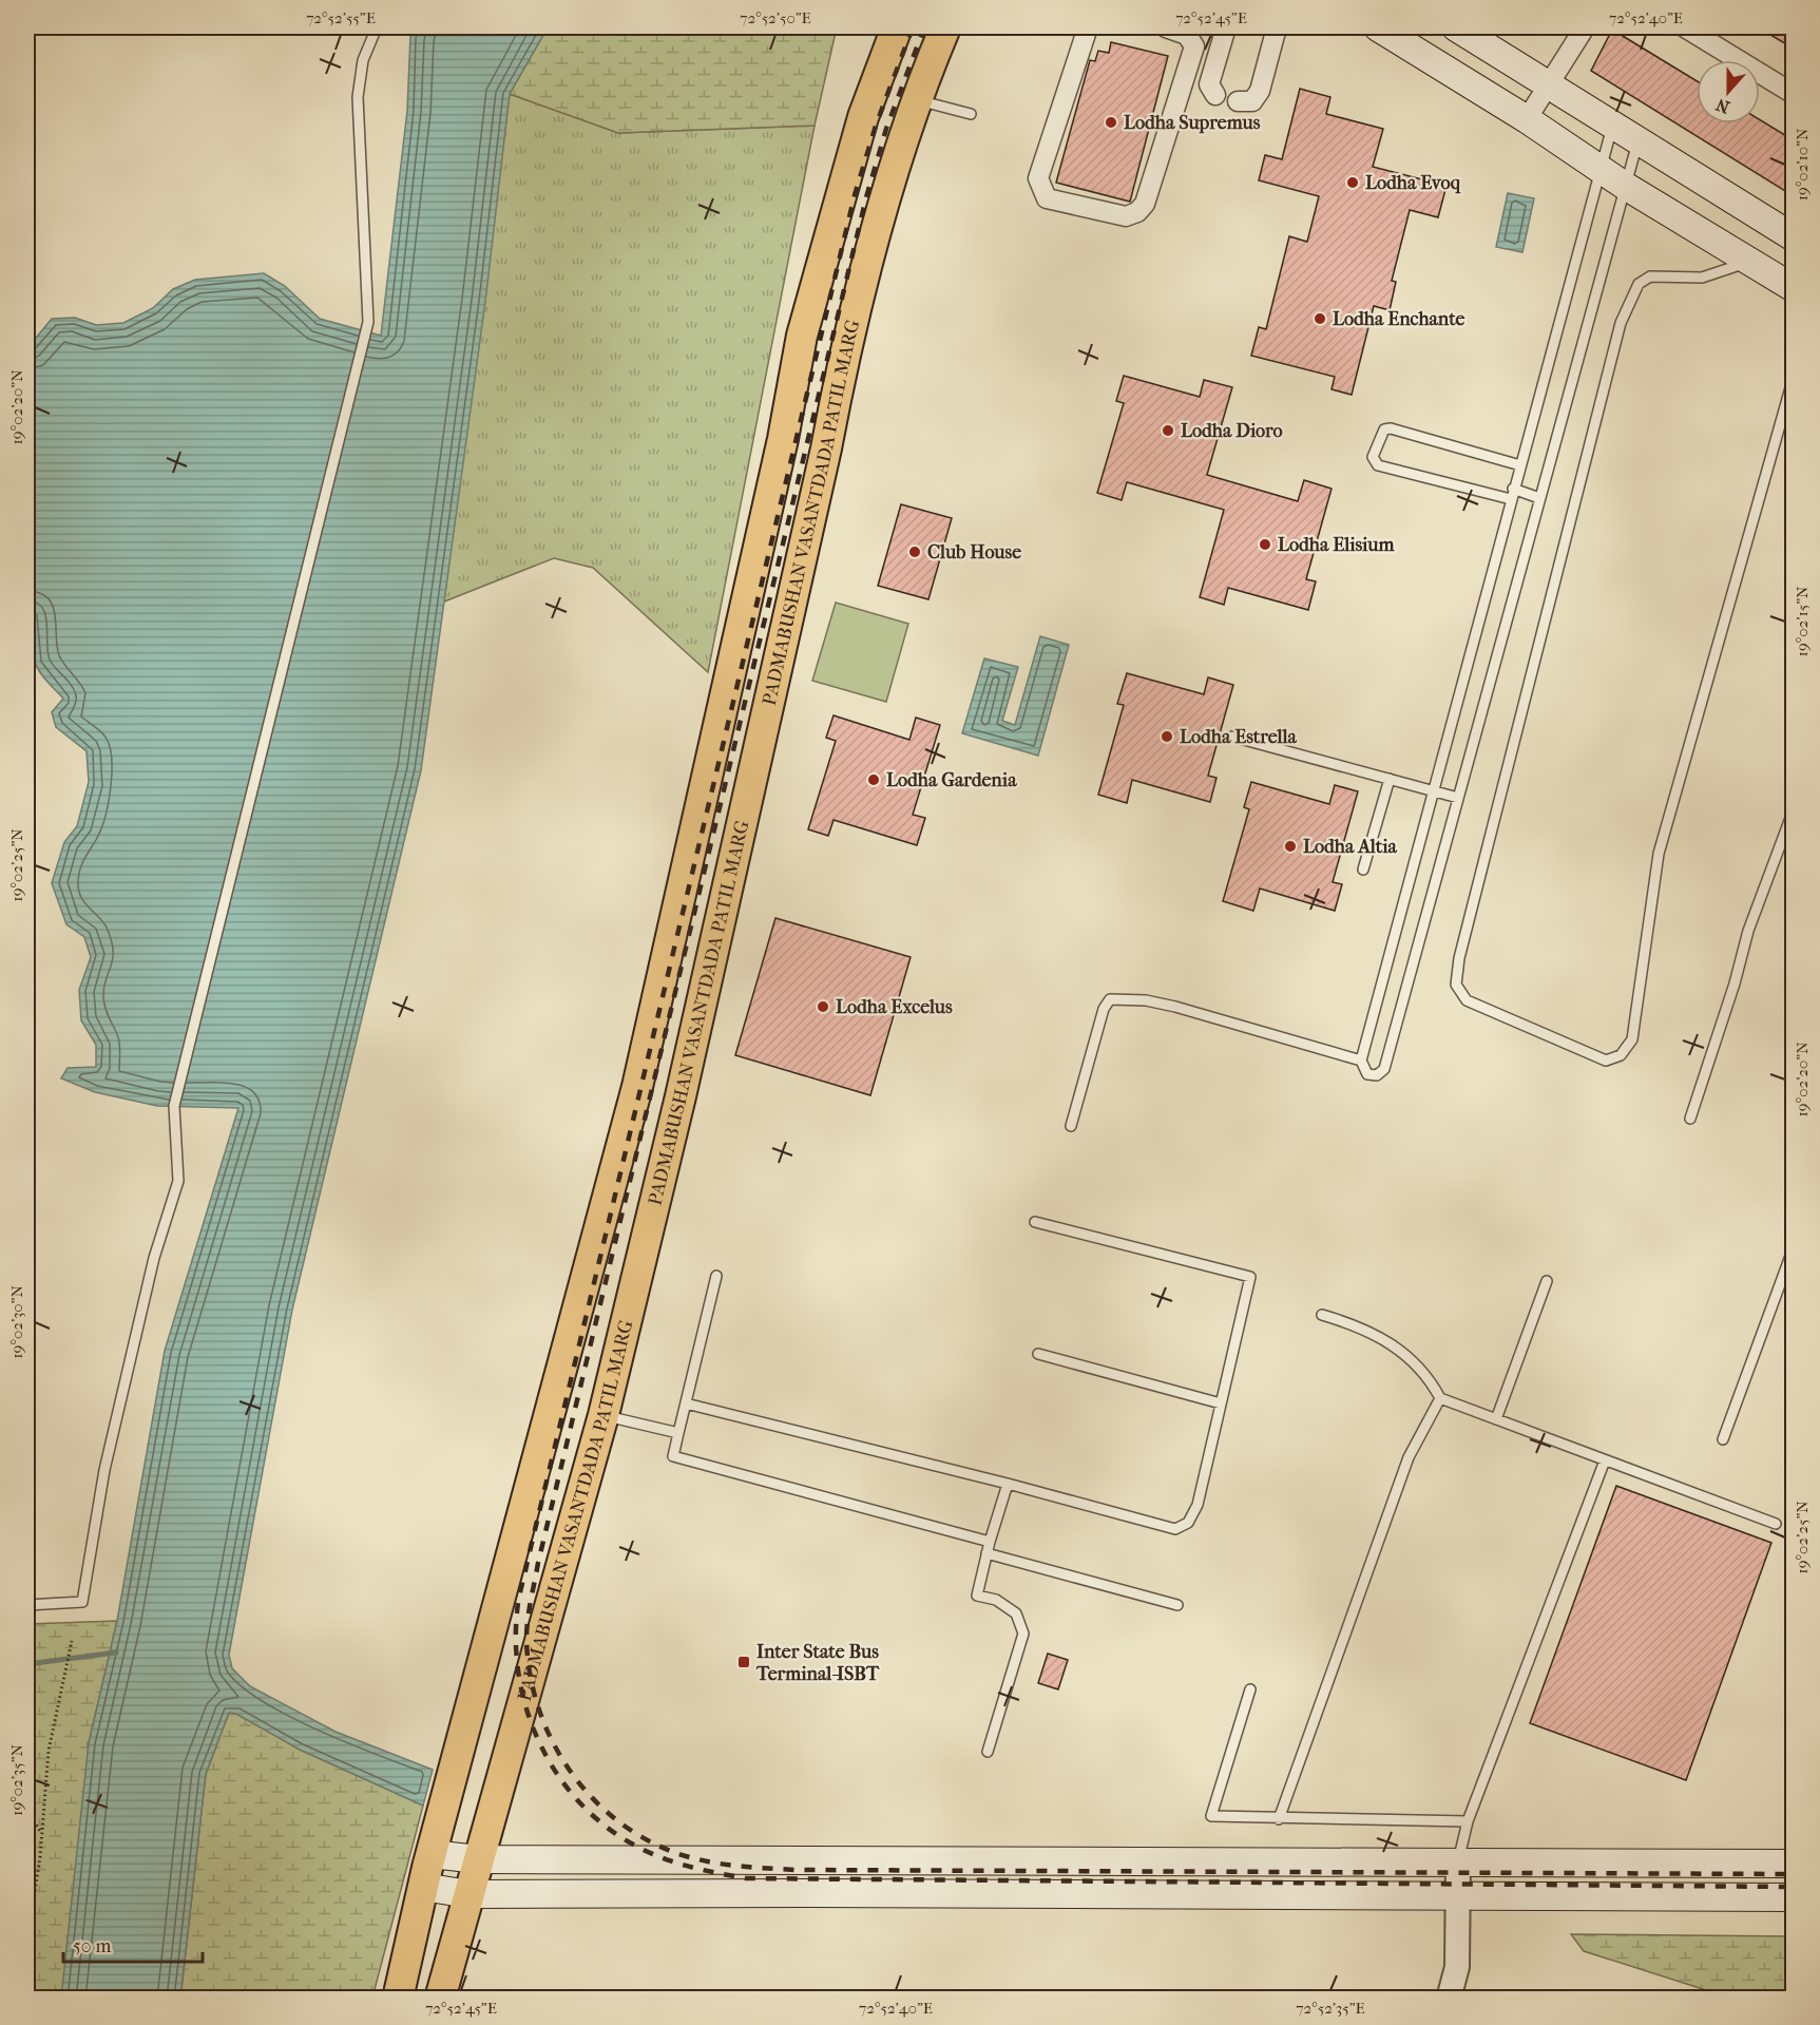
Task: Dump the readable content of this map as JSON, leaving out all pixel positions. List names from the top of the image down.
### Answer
{
  "streets": {
    "main road": ["PADMABUSHAN VASANTDADA PATIL MARG"]
  },
  "places": {
    "other": [
      "Lodha Supremus",
      "Lodha Evoq",
      "Lodha Enchante",
      "Lodha Dioro",
      "Lodha Elisium",
      "Club House",
      "Lodha Estrella",
      "Lodha Gardenia",
      "Lodha Altia",
      "Lodha Excelus"
    ],
    "transit": ["Inter State Bus Terminal-ISBT"]
  },
  "scale_bar": "50 m",
  "north": "bottom",
  "coordinates": [
    "72°52'55\"E",
    "72°52'50\"E",
    "72°52'45\"E",
    "72°52'40\"E",
    "19°02'10\"N",
    "19°02'20\"N",
    "19°02'15\"N",
    "19°02'25\"N",
    "19°02'30\"N",
    "19°02'35\"N",
    "72°52'35\"E"
  ]
}
